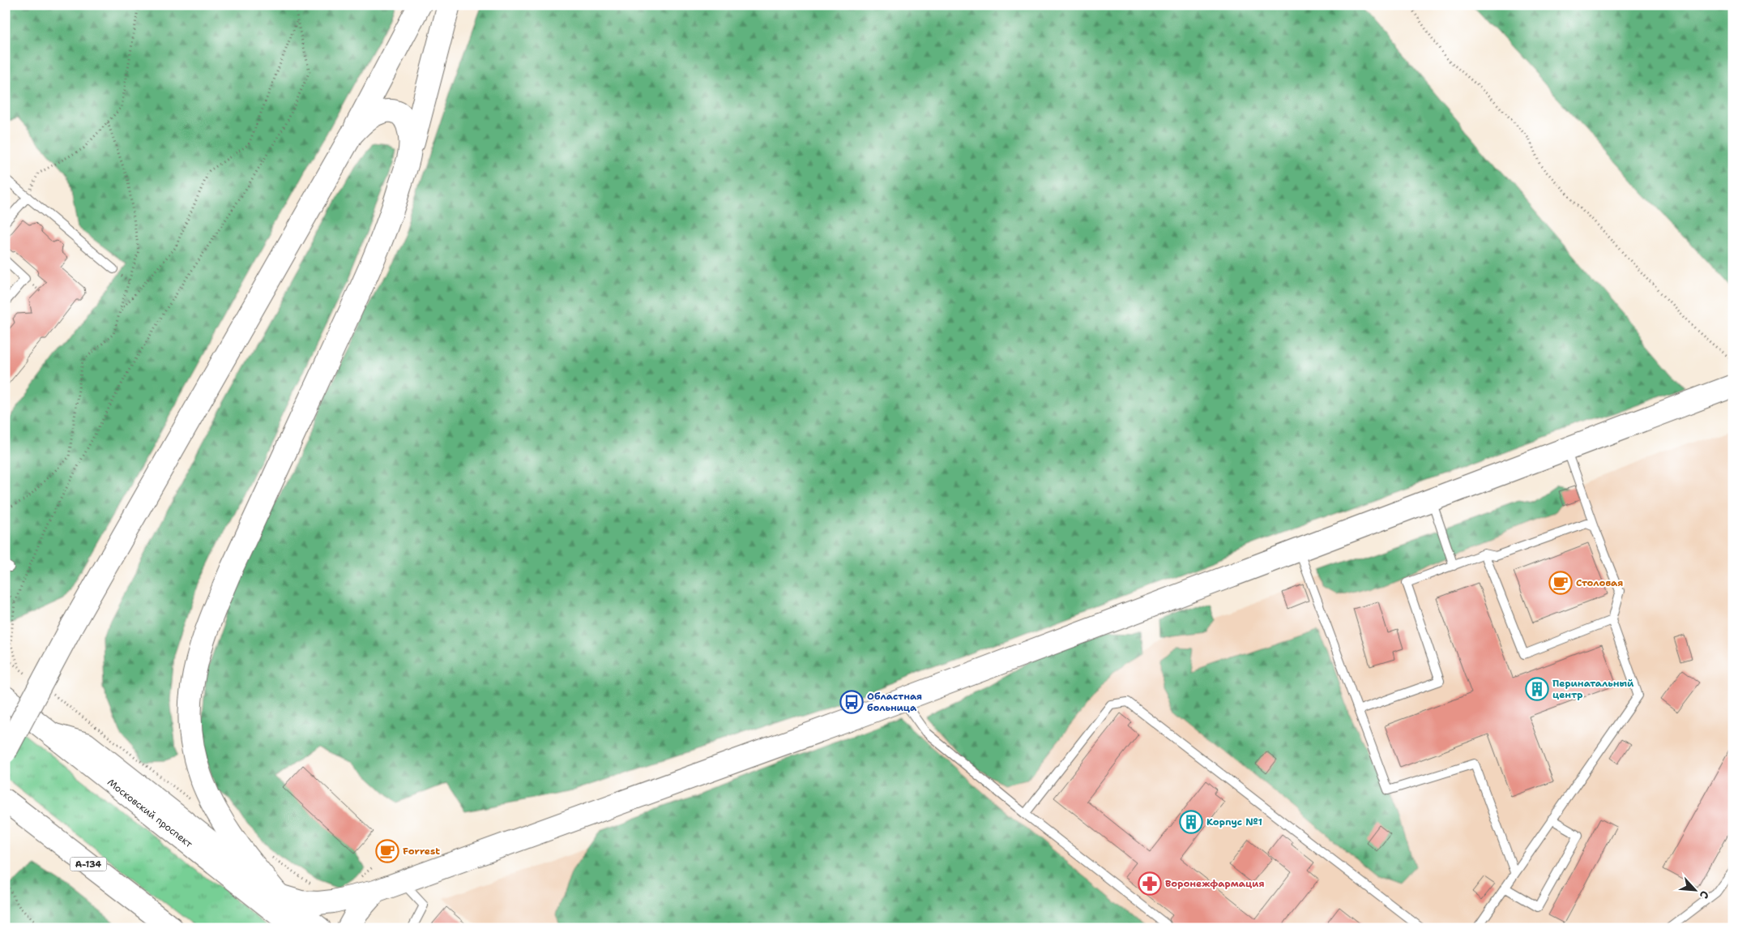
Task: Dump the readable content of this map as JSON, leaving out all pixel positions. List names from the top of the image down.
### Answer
{
  "streets": {
    "main road": ["Московский проспект", "А-134"]
  },
  "places": {
    "cafe": ["Столовая", "Forrest"],
    "building": ["Перинатальный центр", "Корпус №1"],
    "bus stop": ["Областная больница"],
    "pharmacy": ["Воронежфармация"]
  },
  "north": "bottom right"
}
